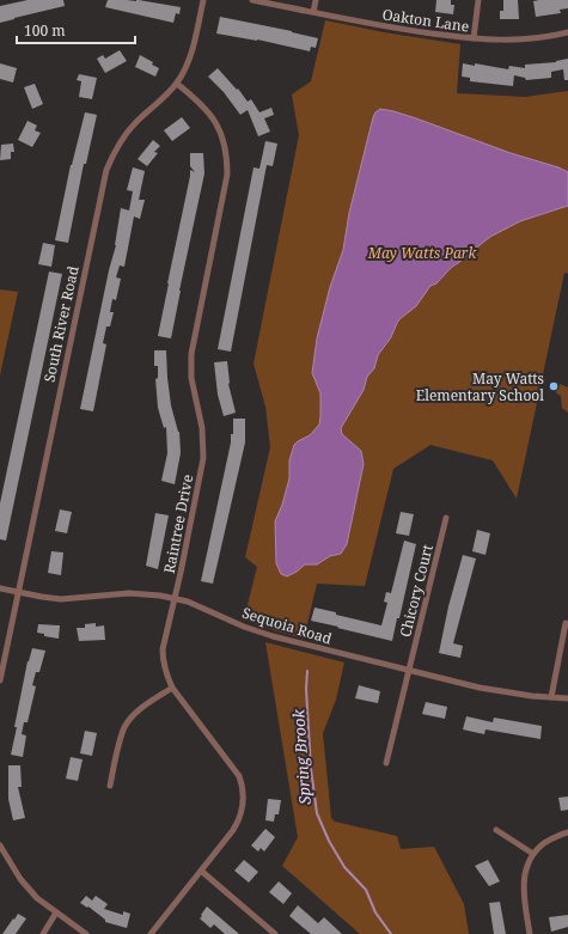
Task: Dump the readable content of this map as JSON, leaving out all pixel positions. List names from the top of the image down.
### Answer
{
  "streets": {
    "street": [
      "Oakton Lane",
      "South River Road",
      "Raintree Drive",
      "Chicory Court",
      "Sequoia Road"
    ]
  },
  "crossings": [
    ["South River Road", "Raintree Drive"],
    ["South River Road", "Sequoia Road"],
    ["Raintree Drive", "Sequoia Road"],
    ["Chicory Court", "Sequoia Road"]
  ],
  "water": ["Spring Brook"],
  "parks": ["May Watts Park"],
  "places": ["May Watts Elementary School"],
  "scale_bar": "100 m"
}
